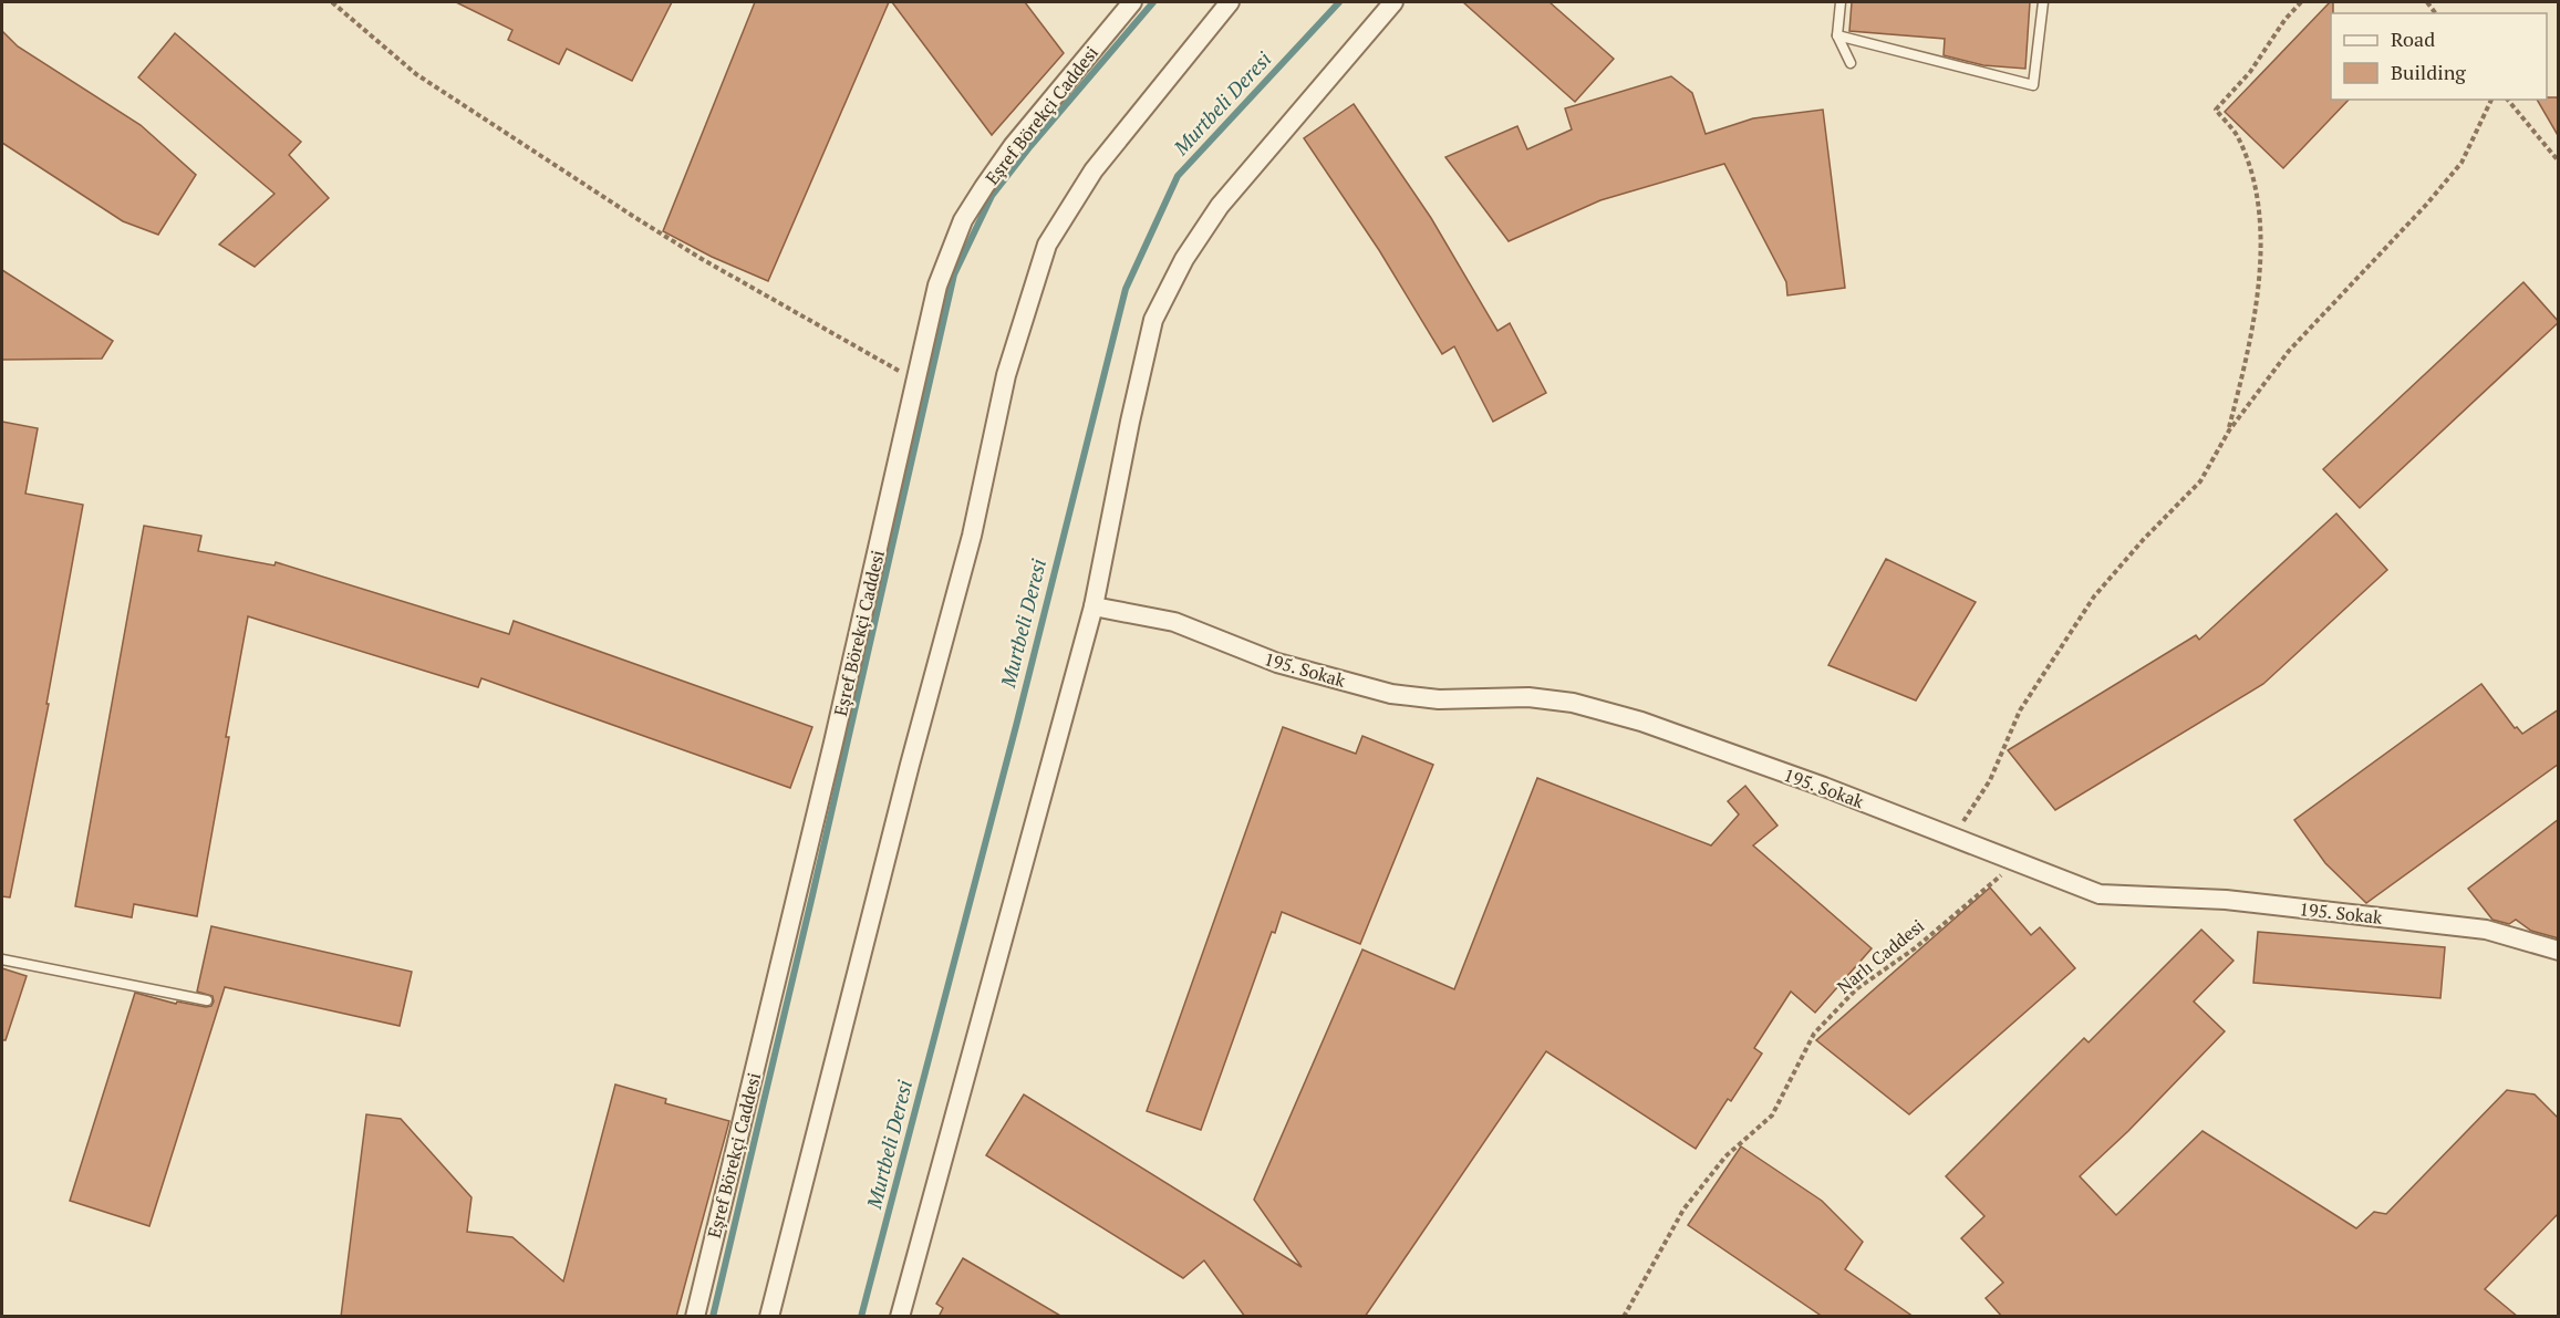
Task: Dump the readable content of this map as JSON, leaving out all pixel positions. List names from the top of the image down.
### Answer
{
  "streets": {
    "street": ["Eşref Börekçi Caddesi", "195. Sokak"],
    "path": ["Narlı Caddesi"]
  },
  "crossings": [
    ["195. Sokak", "Narlı Caddesi"]
  ],
  "water": ["Murtbeli Deresi"],
  "legend": ["Road", "Building"]
}
